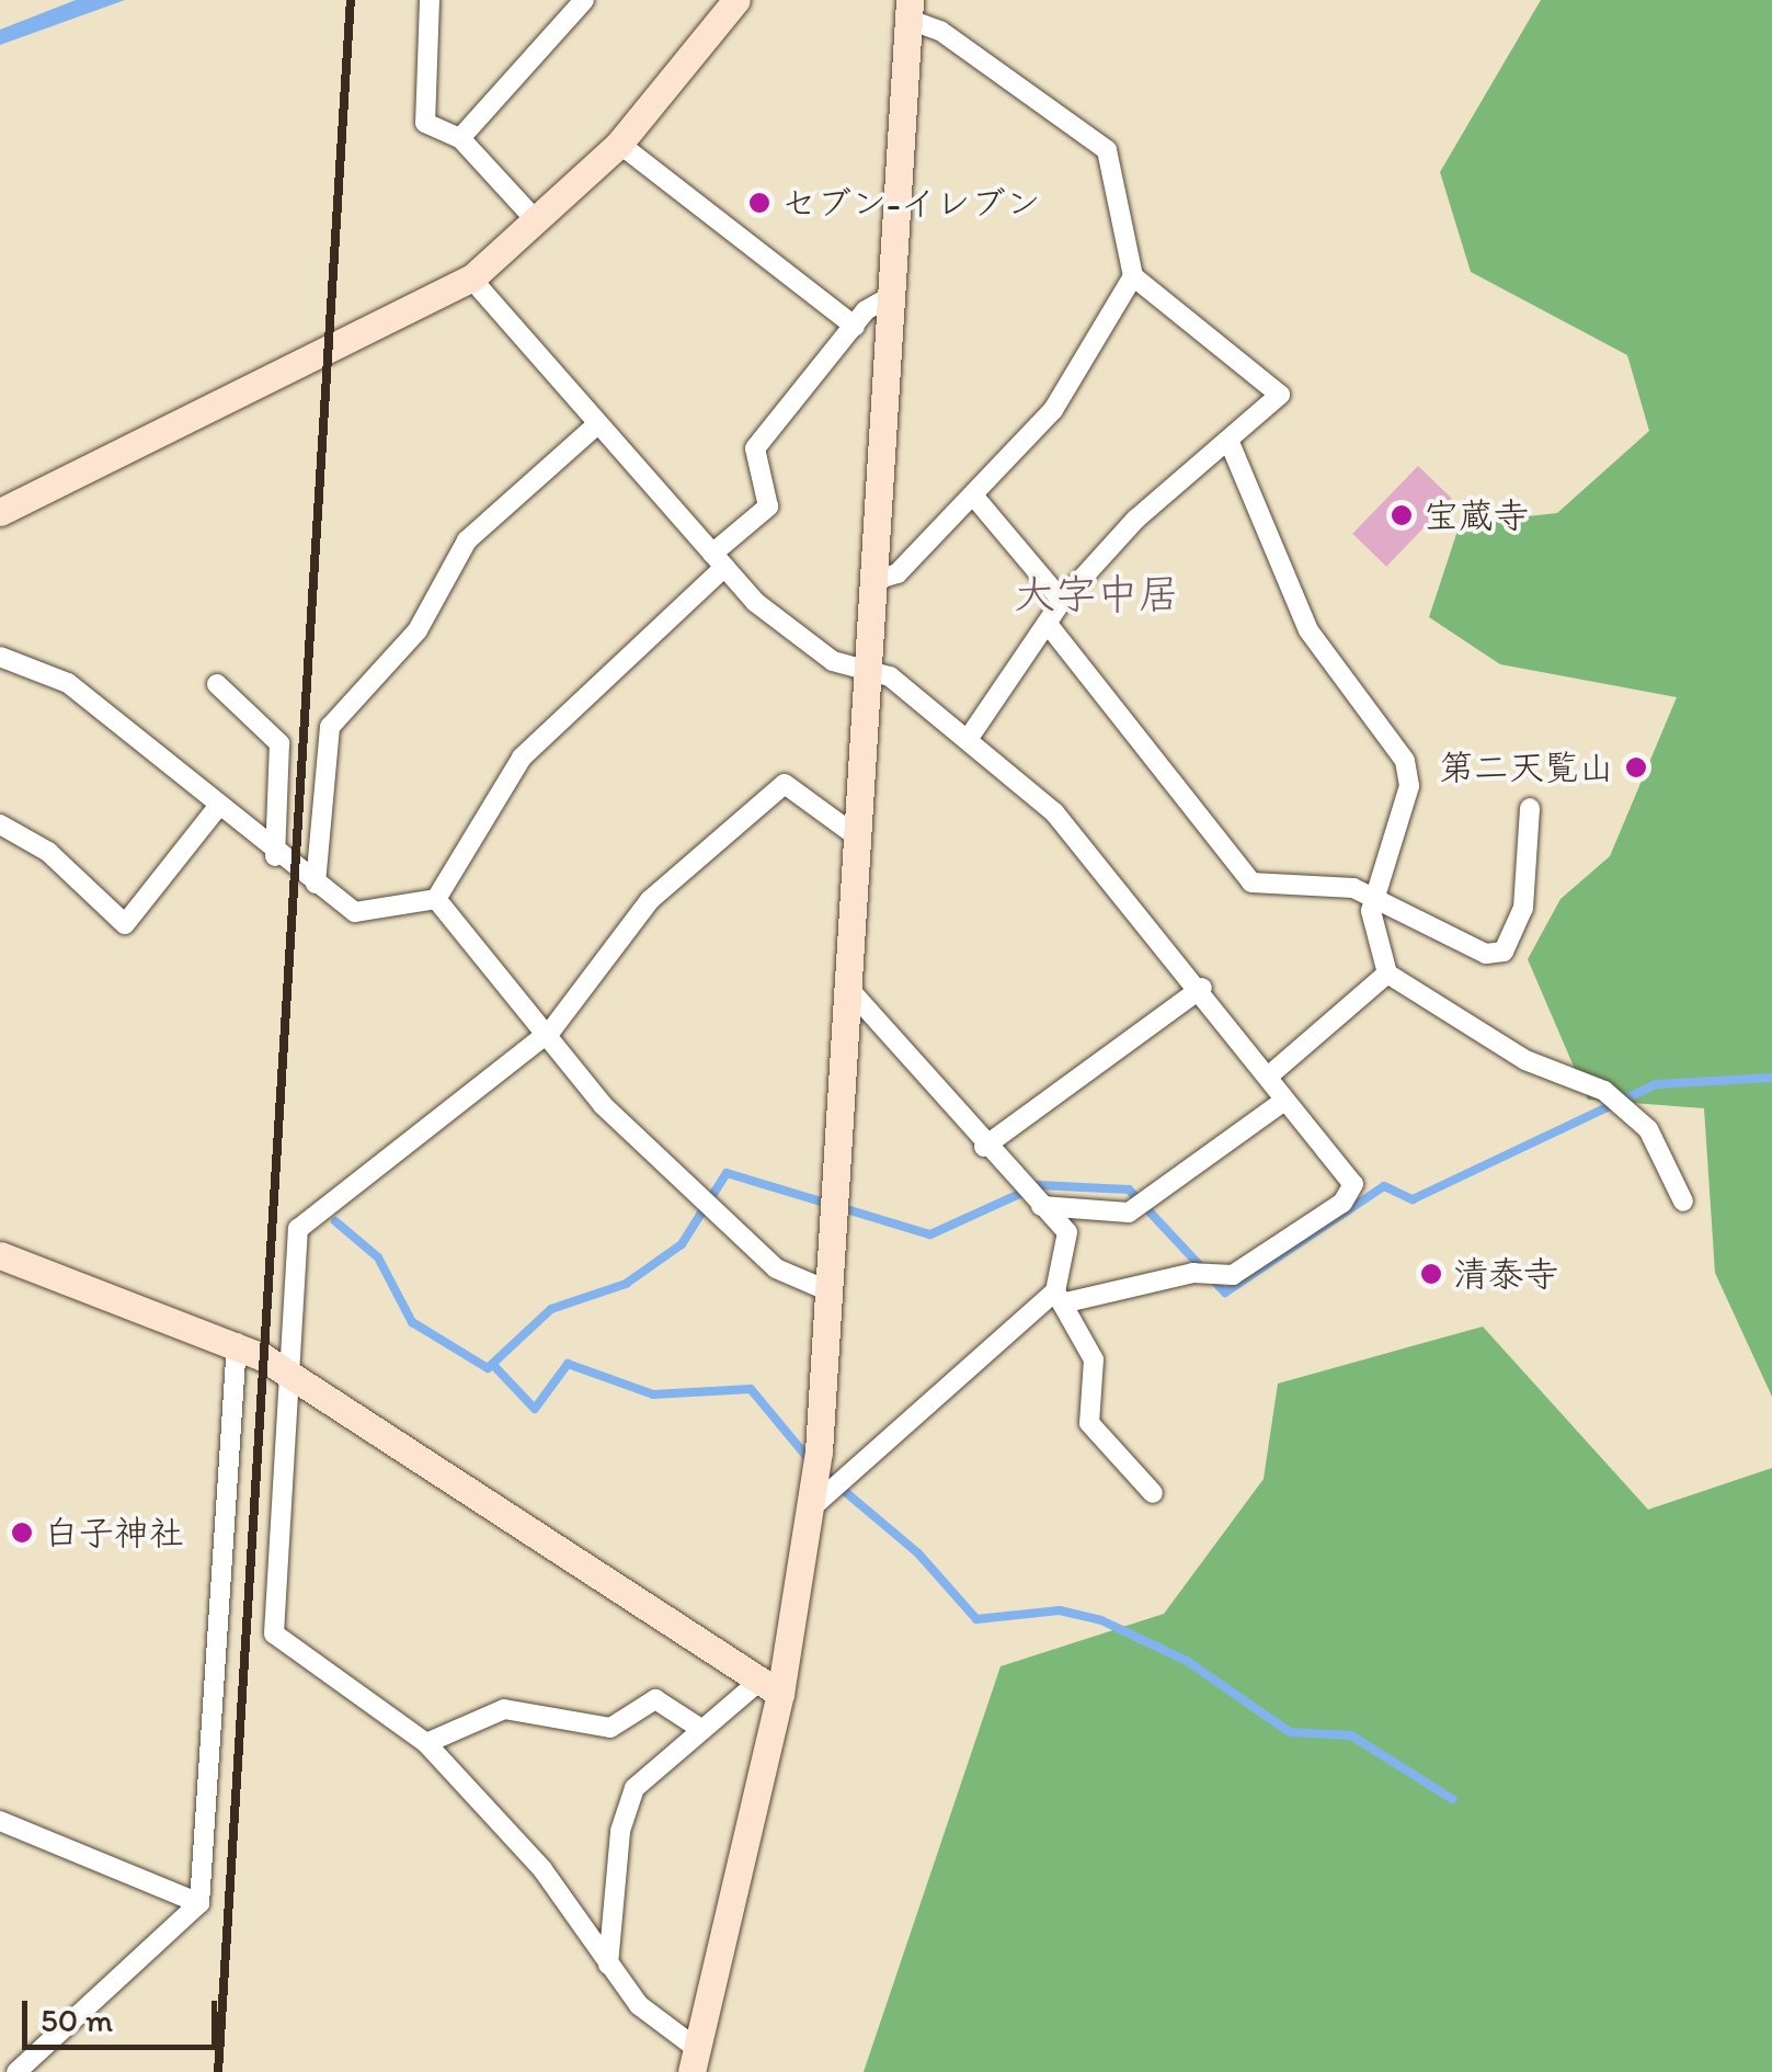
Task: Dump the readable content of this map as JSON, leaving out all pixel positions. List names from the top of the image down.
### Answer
{
  "districts": ["大字中居"],
  "places": [
    "セブン-イレブン",
    "宝蔵寺",
    "第二天覧山",
    "清泰寺",
    "白子神社"
  ],
  "scale_bar": "50 m"
}
